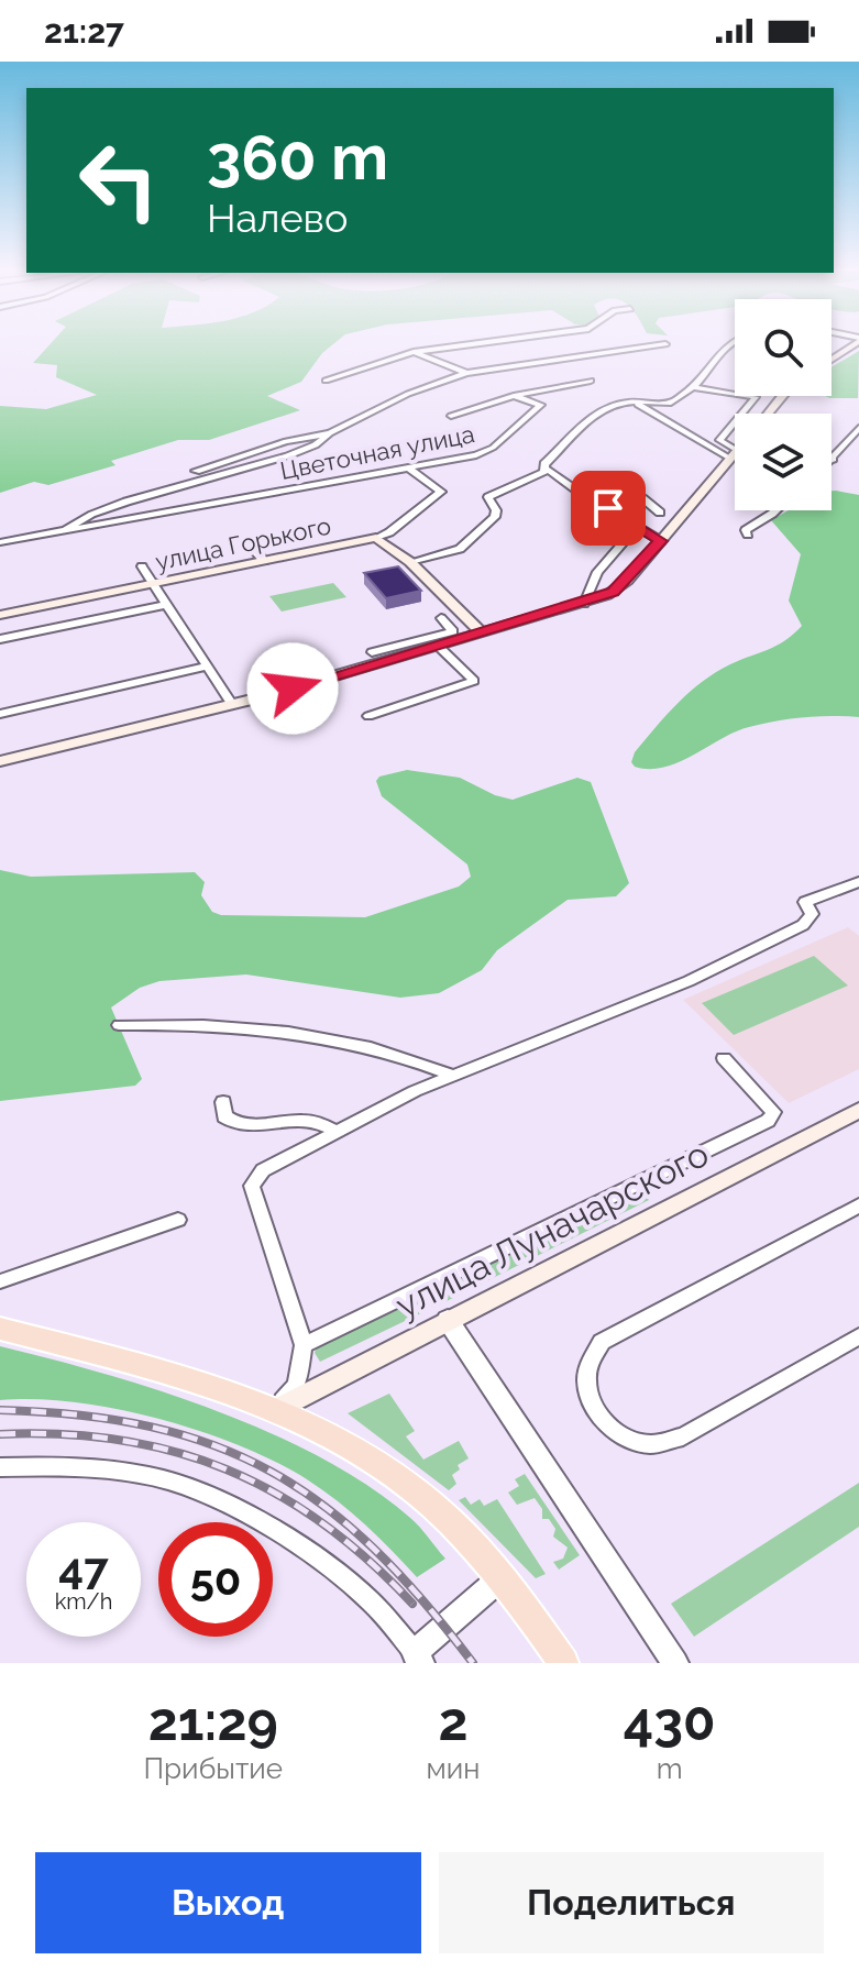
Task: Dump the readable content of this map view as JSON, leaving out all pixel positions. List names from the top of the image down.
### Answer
{
  "streets": {
    "main road": ["улица Горького", "улица Луначарского"],
    "street": ["Цветочная улица"]
  },
  "crossings": [
    ["Цветочная улица", "улица Горького"]
  ],
  "page": {
    "status": "21:27",
    "turn": ["360 m", "Налево"],
    "speed": "47 km/h",
    "limit": "50",
    "eta": [
      "21:29",
      "Прибытие",
      "2",
      "мин",
      "430",
      "m"
    ],
    "buttons": ["Выход", "Поделиться"]
  }
}
